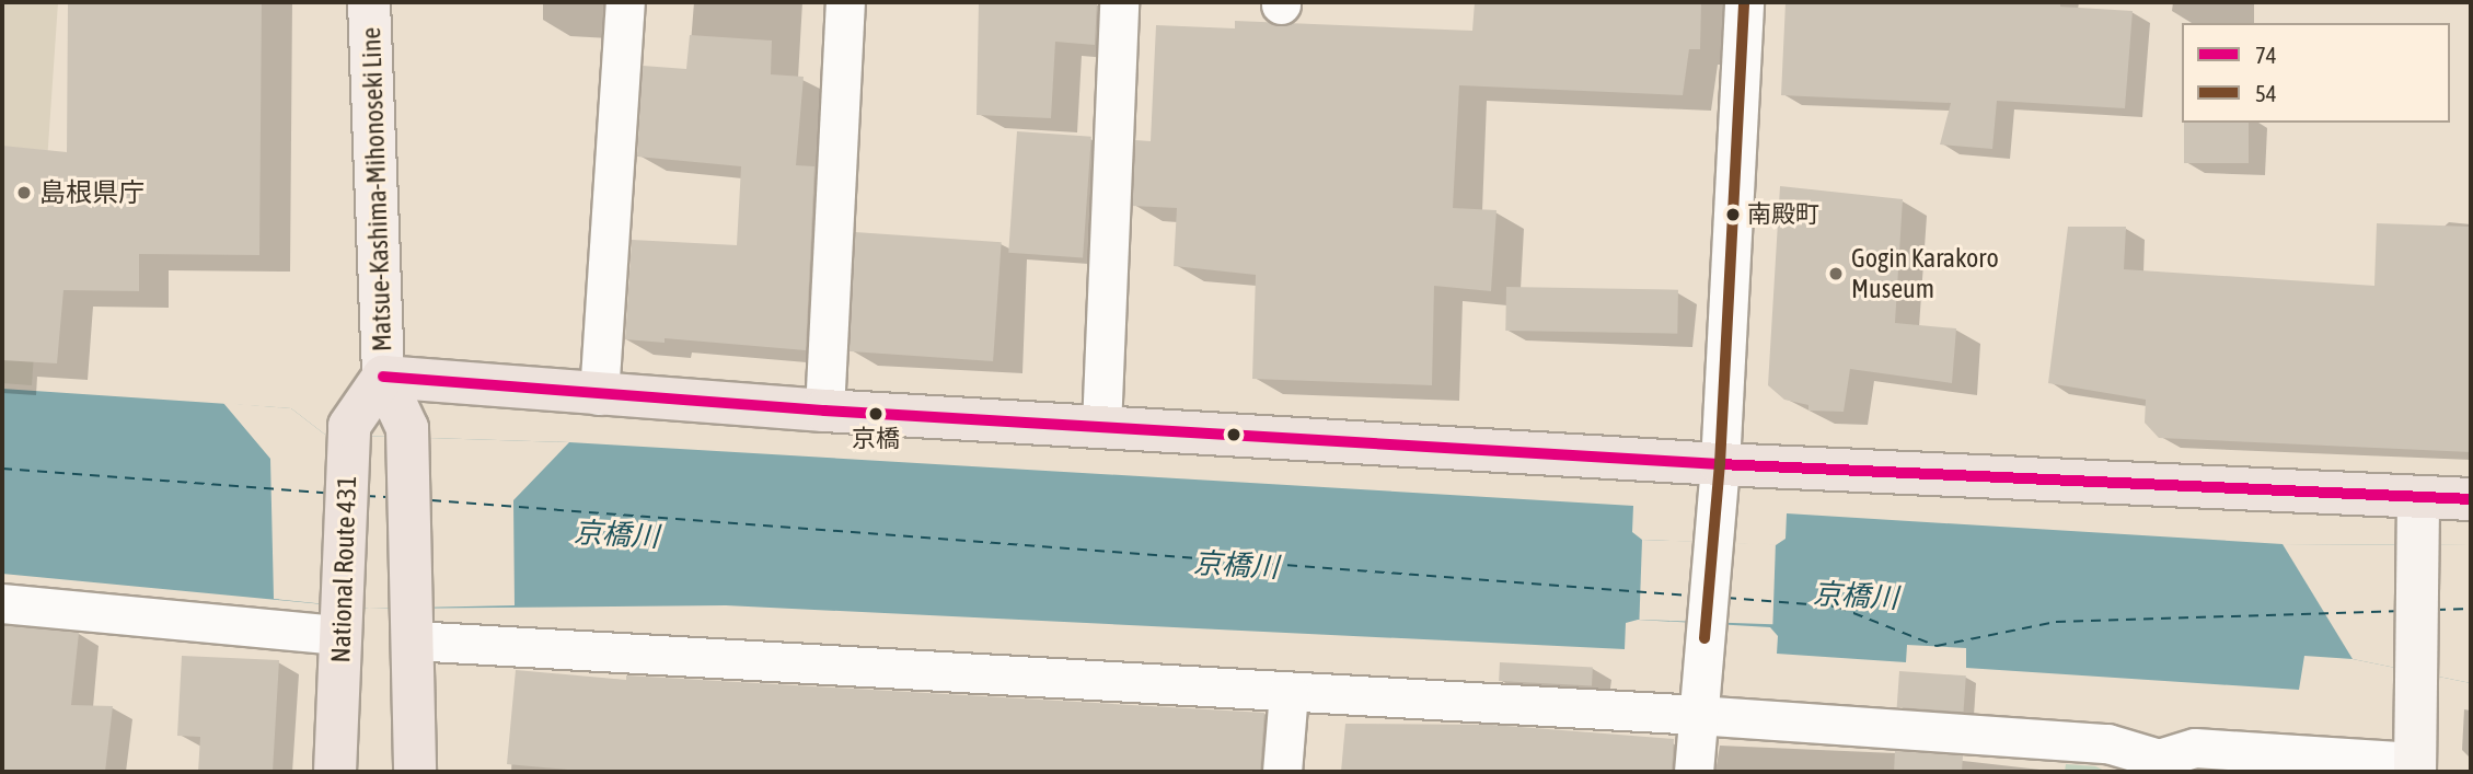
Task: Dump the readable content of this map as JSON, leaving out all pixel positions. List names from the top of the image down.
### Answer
{
  "streets": {
    "highway": ["National Route 431"],
    "main road": ["Matsue-Kashima-Mihonoseki Line"]
  },
  "crossings": [
    ["Matsue-Kashima-Mihonoseki Line", "National Route 431"]
  ],
  "water": ["京橋川"],
  "places": [
    "島根県庁",
    "南殿町",
    "Gogin Karakoro Museum",
    "京橋"
  ],
  "lines": ["transit line 54", "transit line 74"],
  "legend": ["74", "54"]
}
